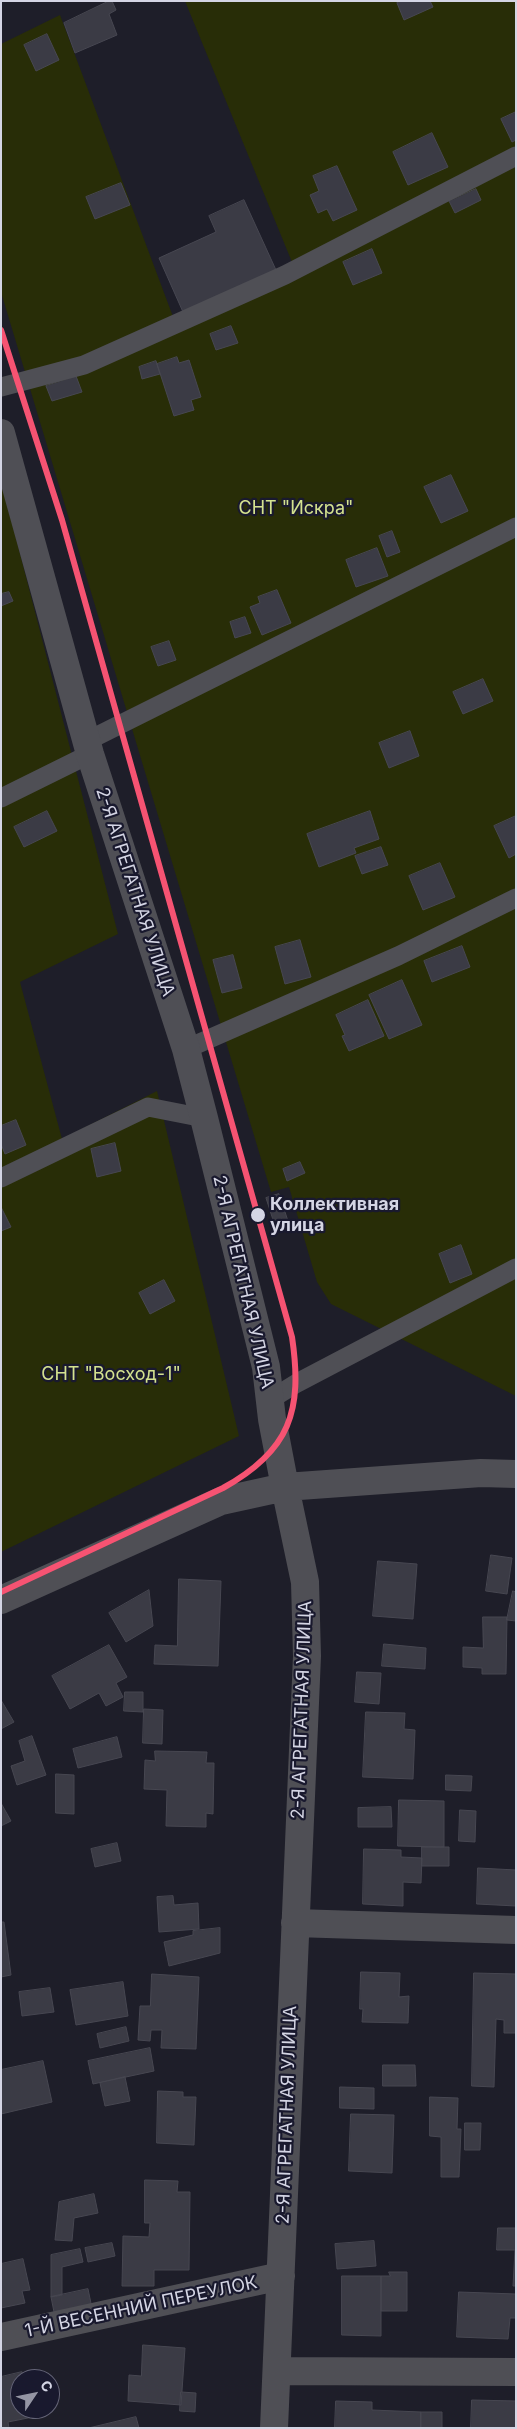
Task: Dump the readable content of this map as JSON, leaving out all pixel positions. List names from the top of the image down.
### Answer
{
  "streets": {
    "street": ["2-Я АГРЕГАТНАЯ УЛИЦА", "1-Й ВЕСЕННИЙ ПЕРЕУЛОК"]
  },
  "crossings": [
    ["2-Я АГРЕГАТНАЯ УЛИЦА", "1-Й ВЕСЕННИЙ ПЕРЕУЛОК"]
  ],
  "parks": ["СНТ \"Искра\"", "СНТ \"Восход-1\""],
  "places": ["Коллективная улица"],
  "north": "top right"
}
